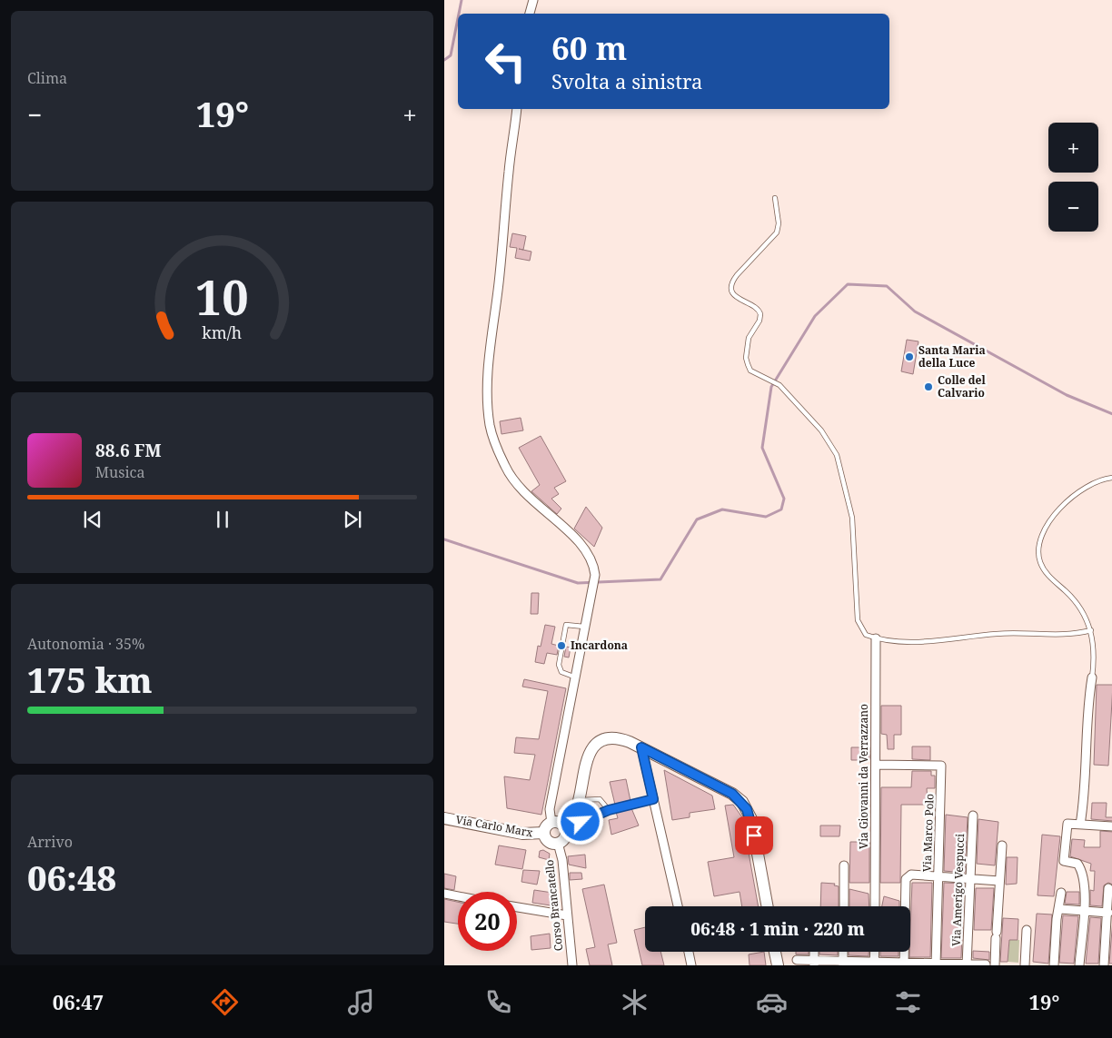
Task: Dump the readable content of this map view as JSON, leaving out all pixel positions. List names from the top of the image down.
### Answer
{
  "streets": {
    "main road": ["Via Carlo Marx"],
    "street": [
      "Via Giovanni da Verrazzano",
      "Via Marco Polo",
      "Via Amerigo Vespucci",
      "Corso Brancatello"
    ]
  },
  "crossings": [
    ["Via Giovanni da Verrazzano", "Via Marco Polo"],
    ["Via Carlo Marx", "Corso Brancatello"]
  ],
  "places": ["Santa Maria della Luce", "Colle del Calvario", "Incardona"],
  "page": {
    "tile": [
      "Clima",
      ["Autonomia · 35%", "175 km"],
      ["Arrivo", "06:48"]
    ],
    "turn": ["60 m", "Svolta a sinistra"],
    "heat": ["−", "19°", "+"],
    "map_buttons": ["+", "−"],
    "song": ["88.6 FM", "Musica"],
    "limit": "20",
    "trip": "06:48 · 1 min · 220 m",
    "tabs": ["06:47", "19°"],
    "gauge": ["10", "km/h"]
  }
}
